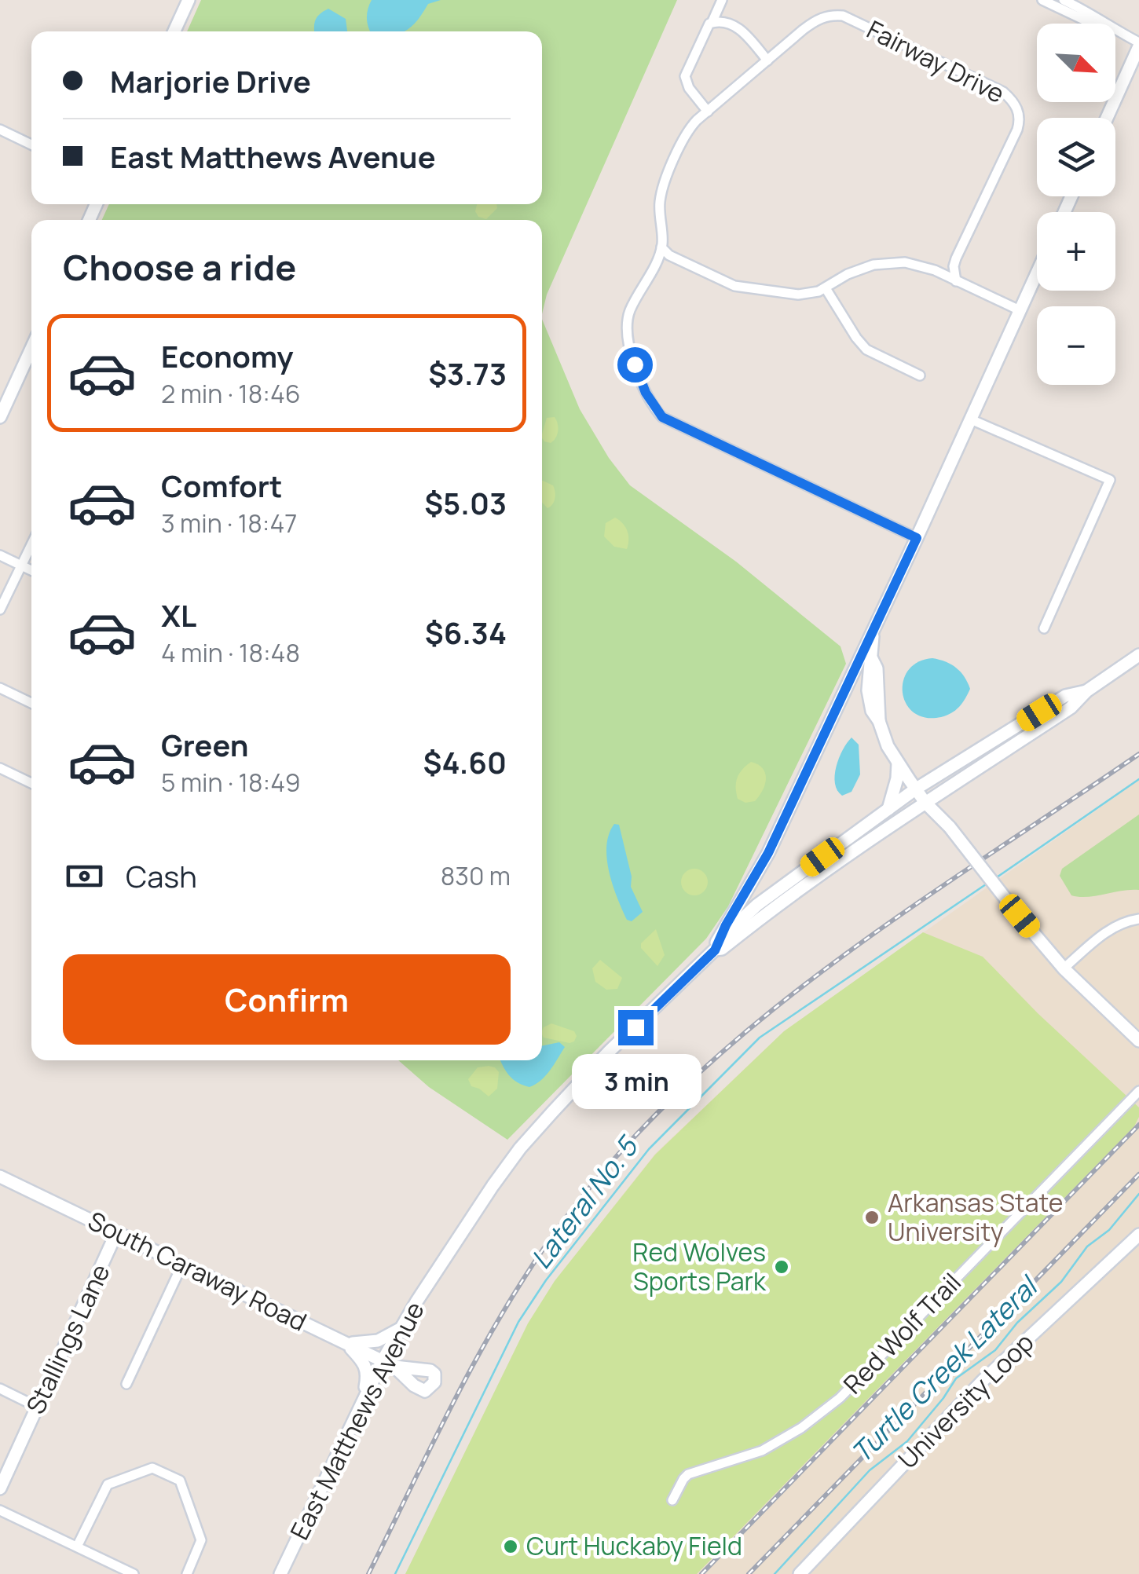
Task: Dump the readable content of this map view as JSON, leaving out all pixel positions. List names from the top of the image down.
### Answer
{
  "streets": {
    "street": [
      "Fairway Drive",
      "South Caraway Road",
      "Red Wolf Trail",
      "Stallings Lane",
      "University Loop",
      "East Matthews Avenue"
    ]
  },
  "crossings": [
    ["South Caraway Road", "Stallings Lane"],
    ["South Caraway Road", "East Matthews Avenue"]
  ],
  "water": ["Lateral No. 5", "Turtle Creek Lateral"],
  "places": ["Arkansas State University", "Red Wolves Sports Park", "Curt Huckaby Field"],
  "north": "bottom right",
  "page": {
    "map_buttons": ["+", "−"],
    "banner": ["Marjorie Drive", "East Matthews Avenue"],
    "heading": "Choose a ride",
    "list": [
      {
        "name": "Economy",
        "note": "2 min · 18:46",
        "value": "$3.73"
      },
      {
        "name": "Comfort",
        "note": "3 min · 18:47",
        "value": "$5.03"
      },
      {
        "name": "XL",
        "note": "4 min · 18:48",
        "value": "$6.34"
      },
      {
        "name": "Green",
        "note": "5 min · 18:49",
        "value": "$4.60"
      }
    ],
    "pay": ["Cash", "830 m"],
    "buttons": "Confirm",
    "bubble": "3 min"
  }
}
